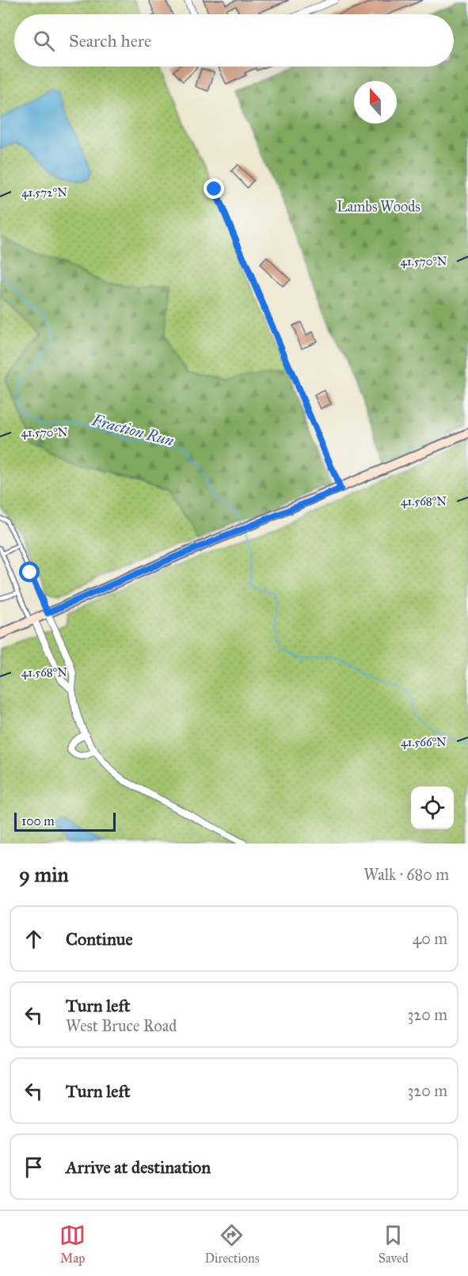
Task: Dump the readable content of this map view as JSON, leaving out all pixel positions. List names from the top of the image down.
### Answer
{
  "water": ["Fraction Run"],
  "parks": ["Lambs Woods"],
  "scale_bar": "100 m",
  "north": "top",
  "page": {
    "search": "Search here",
    "scale": "100 m",
    "heading": ["9 min", "Walk · 680 m"],
    "list": [
      ["Continue", "40 m"],
      ["Turn left", "West Bruce Road", "320 m"],
      ["Turn left", "320 m"],
      "Arrive at destination"
    ],
    "nav": ["Map", "Directions", "Saved"]
  },
  "coordinates": [
    "41.572°N",
    "41.570°N",
    "41.568°N",
    "41.566°N"
  ]
}
